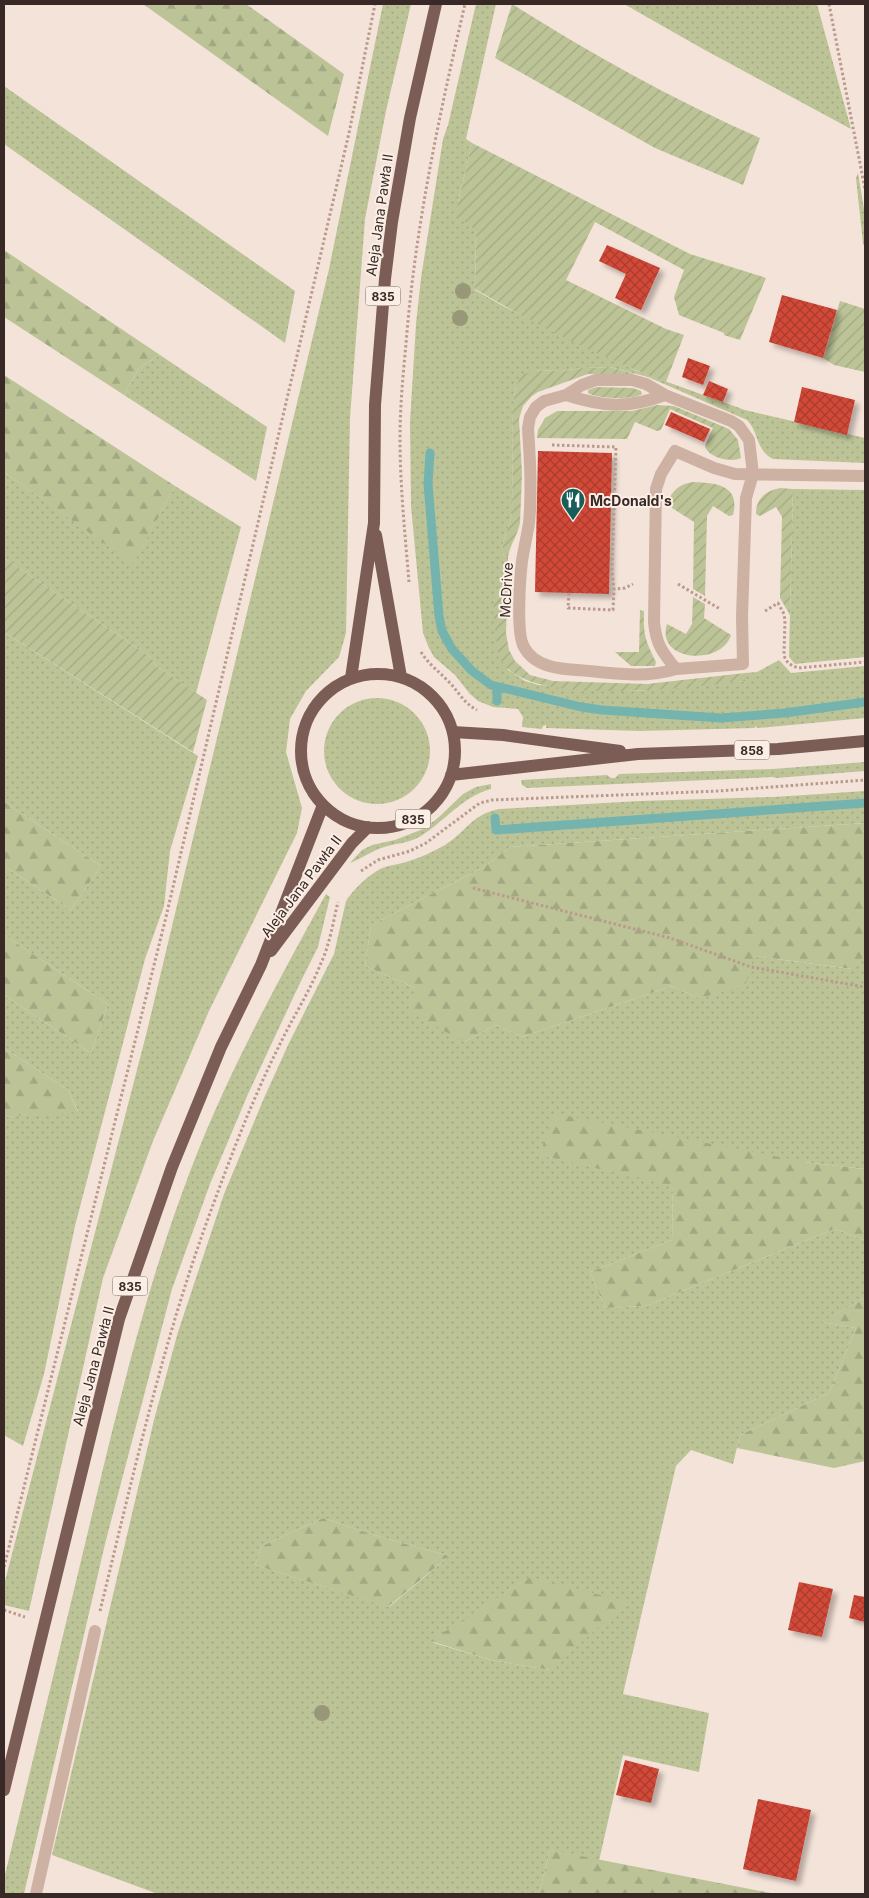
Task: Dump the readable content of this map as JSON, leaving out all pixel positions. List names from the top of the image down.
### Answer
{
  "streets": {
    "main road": ["Aleja Jana Pawła II", "835", "858"],
    "lane": ["McDrive"]
  },
  "crossings": [
    ["Aleja Jana Pawła II", "835"],
    ["Aleja Jana Pawła II", "858"],
    ["835", "858"]
  ],
  "places": {
    "restaurant": ["McDonald's"]
  }
}
